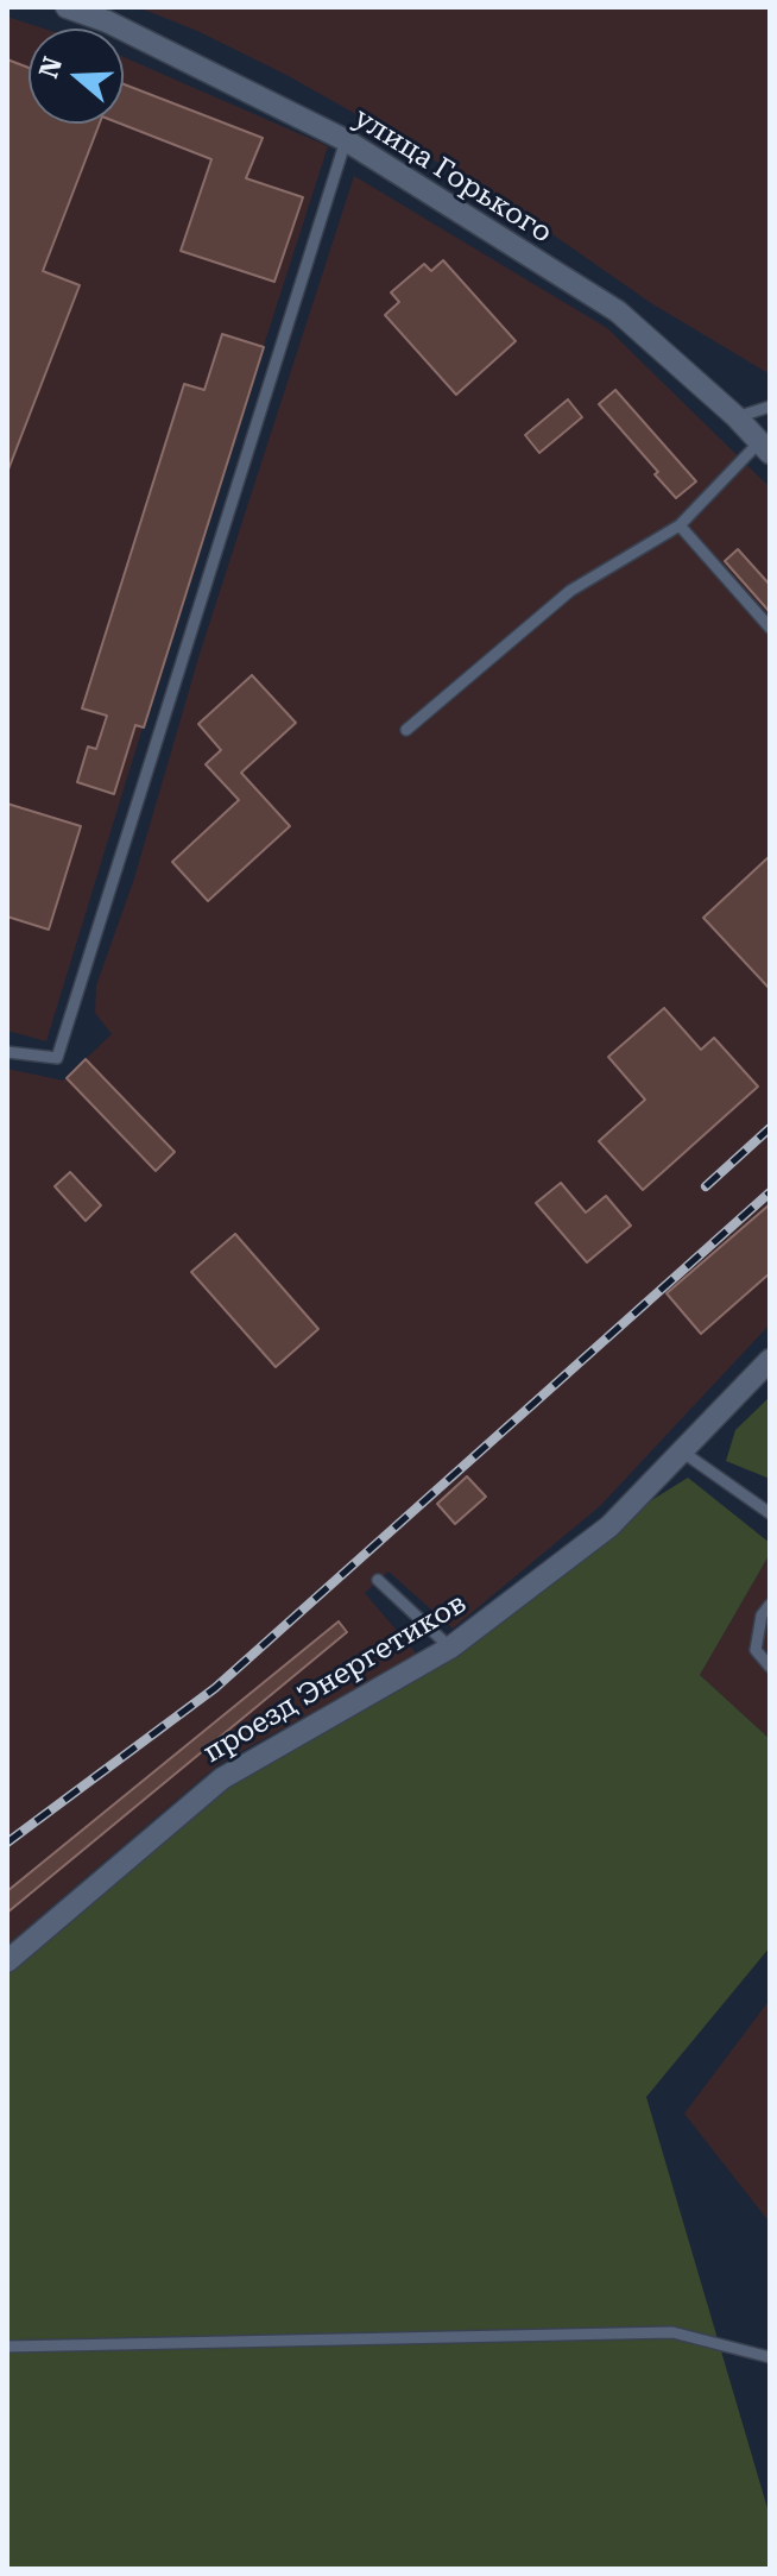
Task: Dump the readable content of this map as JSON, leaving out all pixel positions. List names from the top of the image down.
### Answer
{
  "streets": {
    "street": ["улица Горького", "проезд Энергетиков"]
  },
  "north": "left"
}
